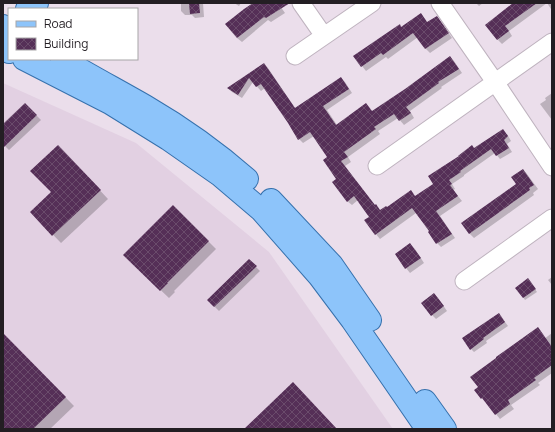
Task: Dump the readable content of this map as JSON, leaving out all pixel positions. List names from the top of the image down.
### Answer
{
  "legend": ["Road", "Building"]
}
